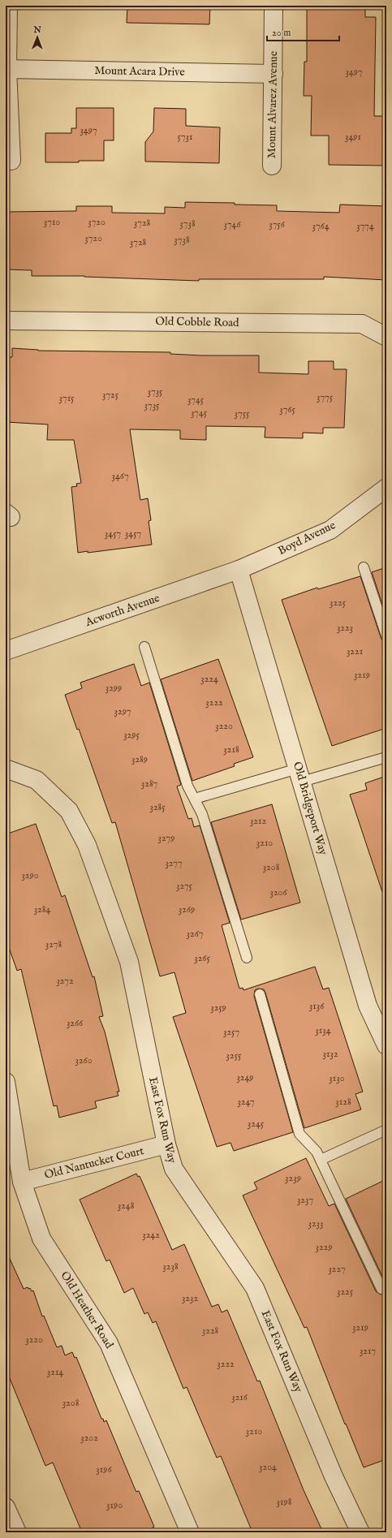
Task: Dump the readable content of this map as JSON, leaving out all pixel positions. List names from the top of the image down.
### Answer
{
  "streets": {
    "street": [
      "Mount Acara Drive",
      "Mount Alvarez Avenue",
      "Old Cobble Road",
      "Boyd Avenue",
      "Acworth Avenue",
      "Old Bridgeport Way",
      "East Fox Run Way",
      "Old Nantucket Court",
      "Old Heather Road"
    ]
  },
  "crossings": [
    ["Mount Acara Drive", "Mount Alvarez Avenue"],
    ["Boyd Avenue", "Acworth Avenue"],
    ["Boyd Avenue", "Old Bridgeport Way"],
    ["Acworth Avenue", "Old Bridgeport Way"],
    ["East Fox Run Way", "Old Nantucket Court"],
    ["Old Nantucket Court", "Old Heather Road"]
  ],
  "house_numbers": [
    "3497",
    "3497",
    "5731",
    "3491",
    "3710",
    "3720",
    "3728",
    "3738",
    "3746",
    "3756",
    "3764",
    "3774",
    "3720",
    "3738",
    "3728",
    "3735",
    "3725",
    "3775",
    "3715",
    "3745",
    "3735",
    "3765",
    "3745",
    "3755",
    "3467",
    "3457",
    "3457",
    "3225",
    "3223",
    "3221",
    "3219",
    "3224",
    "3299",
    "3222",
    "3297",
    "3220",
    "3295",
    "3218",
    "3289",
    "3287",
    "3285",
    "3212",
    "3279",
    "3210",
    "3277",
    "3208",
    "3290",
    "3275",
    "3206",
    "3284",
    "3269",
    "3267",
    "3278",
    "3265",
    "3272",
    "3136",
    "3259",
    "3266",
    "3134",
    "3257",
    "3132",
    "3255",
    "3260",
    "3249",
    "3130",
    "3247",
    "3128",
    "3245",
    "3239",
    "3237",
    "3248",
    "3233",
    "3242",
    "3229",
    "3238",
    "3227",
    "3225",
    "3232",
    "3219",
    "3228",
    "3220",
    "3217",
    "3222",
    "3214",
    "3216",
    "3208",
    "3210",
    "3202",
    "3204",
    "3196",
    "3198",
    "3190"
  ],
  "scale_bar": "20 m",
  "north": "top"
}
